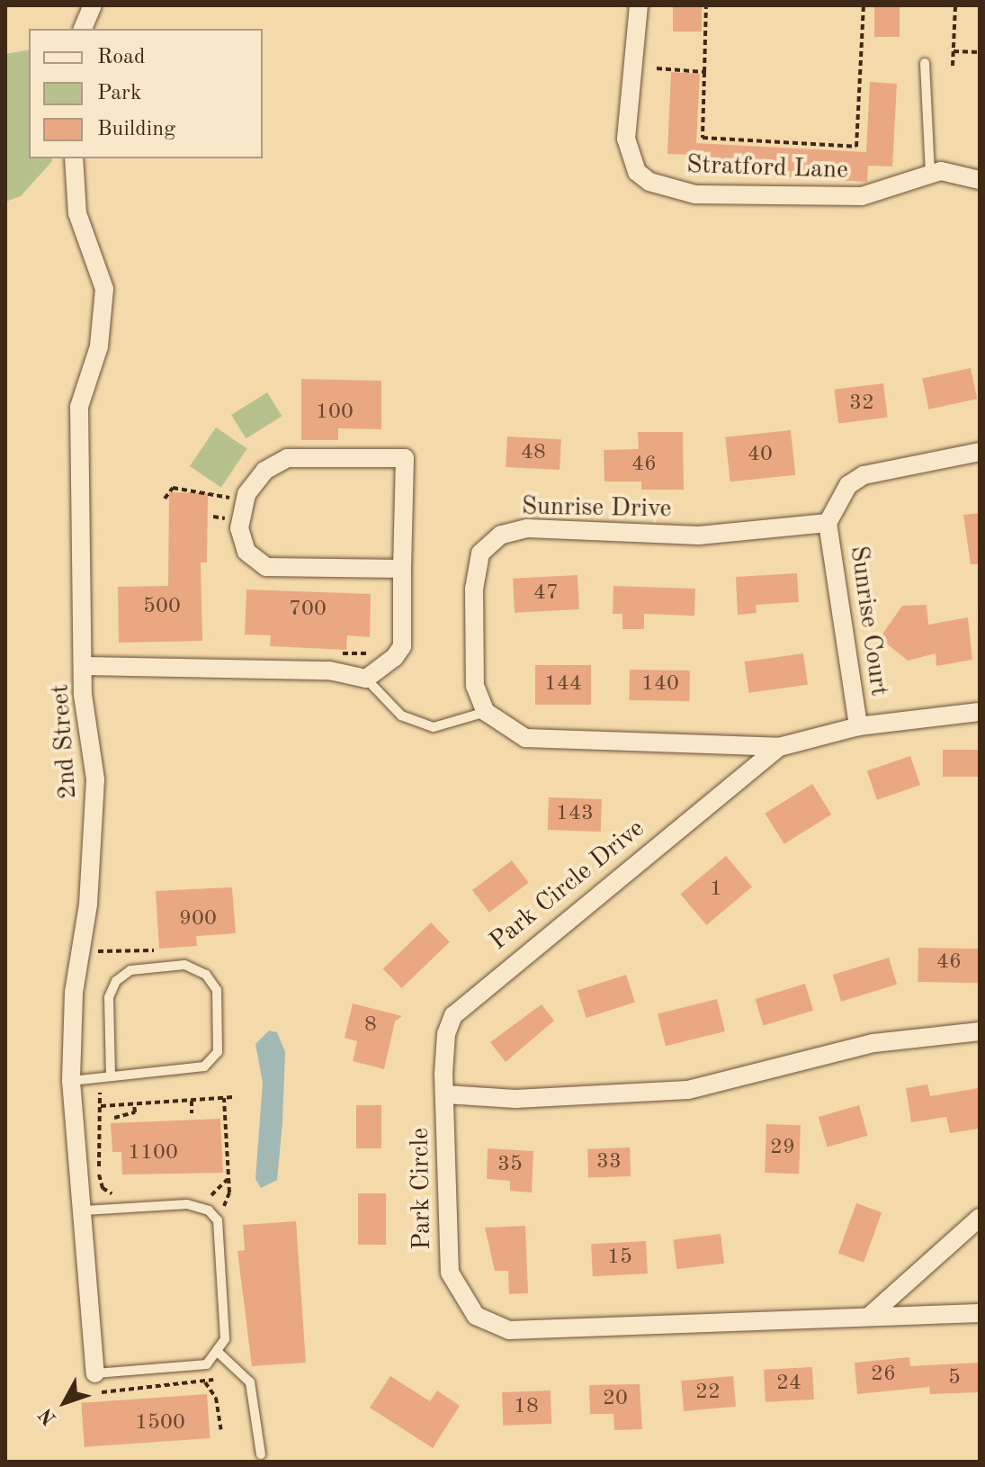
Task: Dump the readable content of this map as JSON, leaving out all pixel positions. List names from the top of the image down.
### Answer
{
  "streets": {
    "street": [
      "Stratford Lane",
      "Sunrise Drive",
      "Sunrise Court",
      "2nd Street",
      "Park Circle Drive",
      "Park Circle"
    ]
  },
  "crossings": [
    ["Sunrise Drive", "Sunrise Court"],
    ["Park Circle Drive", "Park Circle"]
  ],
  "house_numbers": [
    "32",
    "100",
    "48",
    "40",
    "46",
    "47",
    "500",
    "700",
    "144",
    "140",
    "143",
    "1",
    "900",
    "46",
    "8",
    "29",
    "1100",
    "33",
    "35",
    "15",
    "26",
    "5",
    "24",
    "22",
    "20",
    "18",
    "1500"
  ],
  "legend": ["Road", "Park", "Building"],
  "north": "bottom left"
}
